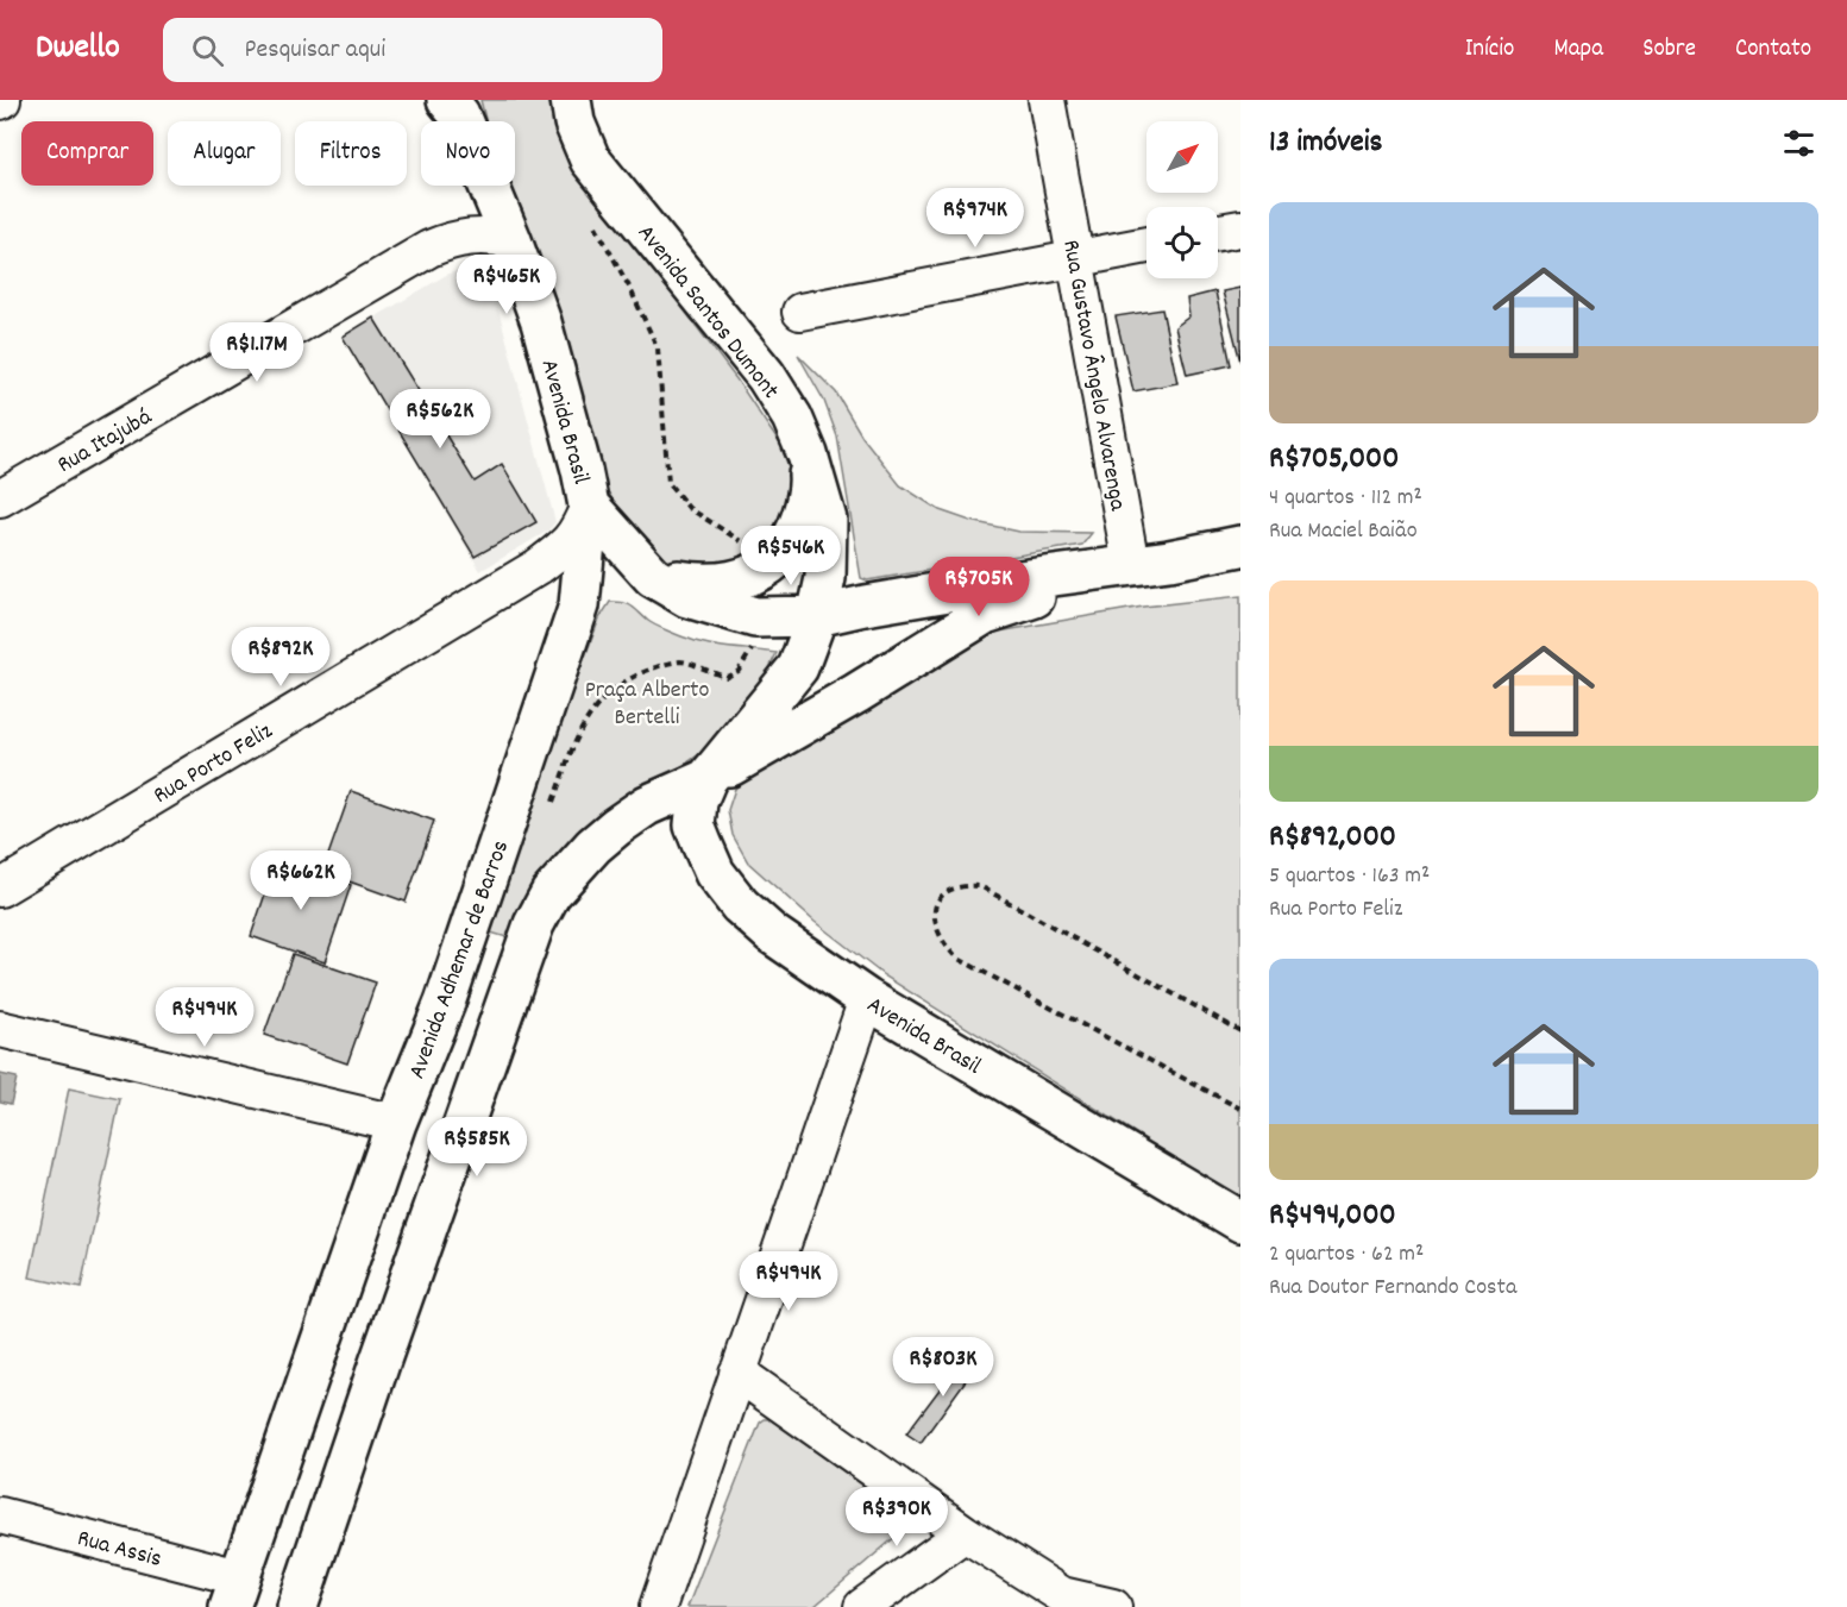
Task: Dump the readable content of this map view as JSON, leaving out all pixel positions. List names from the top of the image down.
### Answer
{
  "streets": {
    "main road": ["Avenida Santos Dumont", "Avenida Brasil", "Avenida Adhemar de Barros"],
    "street": [
      "Rua Gustavo Ângelo Alvarenga",
      "Rua Itajubá",
      "Rua Porto Feliz",
      "Rua Assis"
    ]
  },
  "crossings": [
    ["Avenida Brasil", "Rua Itajubá"],
    ["Avenida Brasil", "Rua Porto Feliz"],
    ["Avenida Brasil", "Avenida Adhemar de Barros"],
    ["Rua Porto Feliz", "Avenida Adhemar de Barros"],
    ["Avenida Adhemar de Barros", "Rua Assis"]
  ],
  "parks": ["Praça Alberto Bertelli"],
  "north": "top right",
  "page": {
    "header": "Dwello",
    "search": "Pesquisar aqui",
    "nav": [
      "Início",
      "Mapa",
      "Sobre",
      "Contato"
    ],
    "heading": "13 imóveis",
    "chip": [
      "Comprar",
      "Alugar",
      "Filtros",
      "Novo"
    ],
    "list": [
      {
        "name": "R$705,000",
        "note": "4 quartos · 112 m² · Rua Maciel Baião"
      },
      {
        "name": "R$892,000",
        "note": "5 quartos · 163 m² · Rua Porto Feliz"
      },
      {
        "name": "R$494,000",
        "note": "2 quartos · 62 m² · Rua Doutor Fernando Costa"
      }
    ],
    "price": [
      "R$974K",
      "R$465K",
      "R$1.17M",
      "R$562K",
      "R$546K",
      "R$705K",
      "R$892K",
      "R$662K",
      "R$494K",
      "R$585K",
      "R$494K",
      "R$803K",
      "R$390K"
    ]
  }
}
